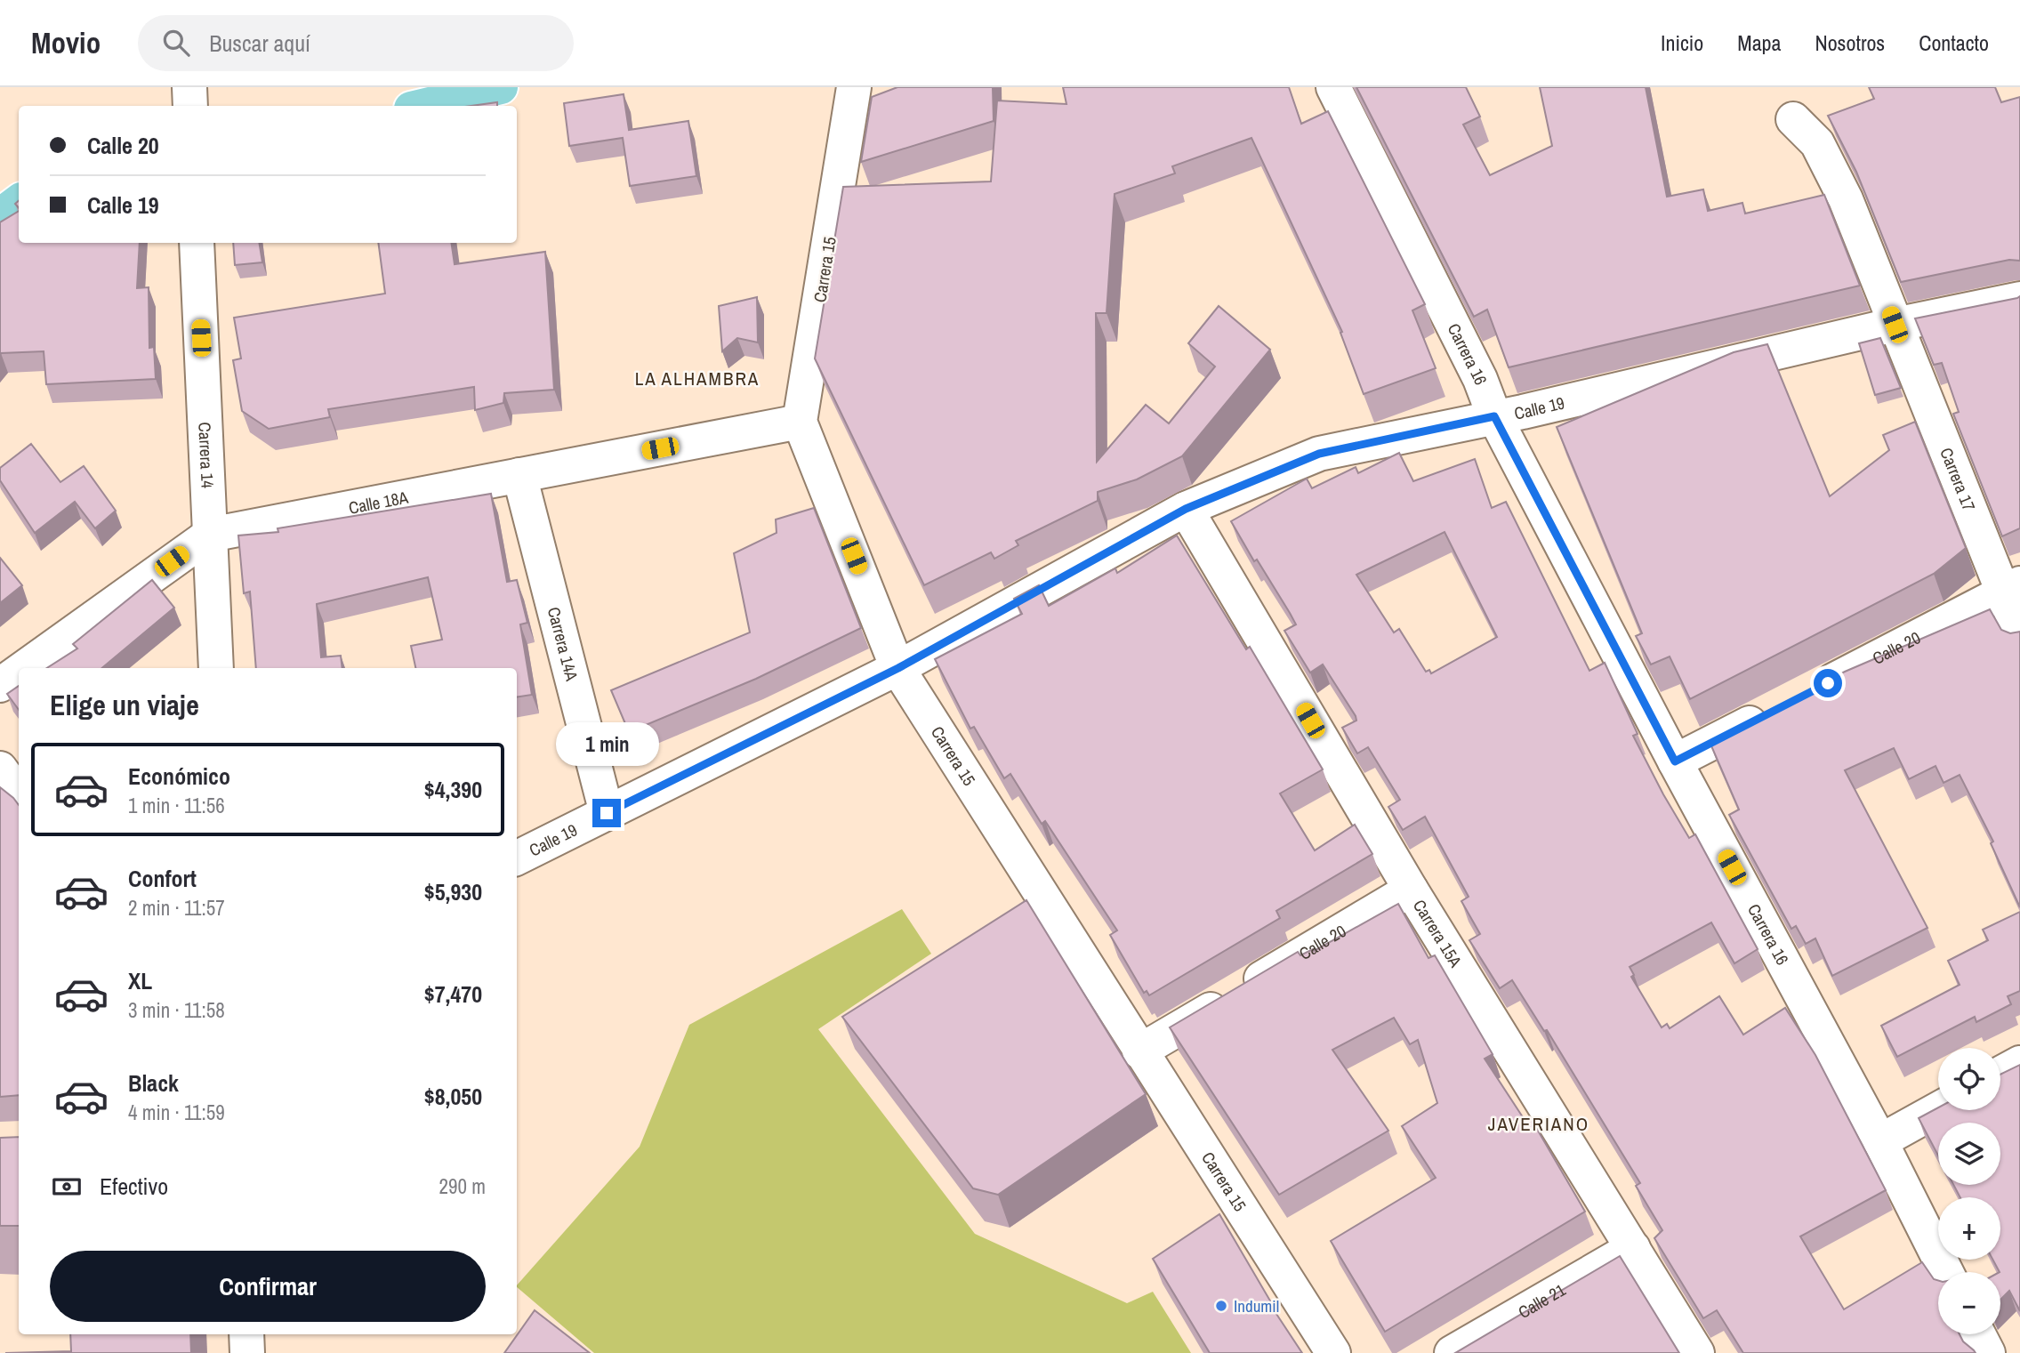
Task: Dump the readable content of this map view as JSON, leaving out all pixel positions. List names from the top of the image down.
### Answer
{
  "streets": {
    "street": [
      "Carrera 15",
      "Carrera 16",
      "Calle 19",
      "Carrera 14",
      "Carrera 17",
      "Calle 18A",
      "Carrera 14A",
      "Calle 20",
      "Carrera 15A",
      "Calle 21"
    ]
  },
  "crossings": [
    ["Carrera 15", "Calle 19"],
    ["Carrera 15", "Calle 18A"],
    ["Carrera 15", "Calle 20"],
    ["Carrera 16", "Calle 19"],
    ["Calle 19", "Carrera 17"],
    ["Calle 19", "Carrera 14A"],
    ["Calle 19", "Carrera 15A"],
    ["Carrera 14", "Calle 18A"],
    ["Carrera 17", "Calle 20"],
    ["Calle 18A", "Carrera 14A"],
    ["Calle 20", "Carrera 15A"],
    ["Carrera 15A", "Calle 21"]
  ],
  "districts": ["LA ALHAMBRA", "JAVERIANO"],
  "places": ["Indumil"],
  "page": {
    "header": "Movio",
    "search": "Buscar aquí",
    "nav": [
      "Inicio",
      "Mapa",
      "Nosotros",
      "Contacto"
    ],
    "banner": ["Calle 20", "Calle 19"],
    "heading": "Elige un viaje",
    "bubble": "1 min",
    "list": [
      {
        "name": "Económico",
        "note": "1 min · 11:56",
        "value": "$4,390"
      },
      {
        "name": "Confort",
        "note": "2 min · 11:57",
        "value": "$5,930"
      },
      {
        "name": "XL",
        "note": "3 min · 11:58",
        "value": "$7,470"
      },
      {
        "name": "Black",
        "note": "4 min · 11:59",
        "value": "$8,050"
      }
    ],
    "map_buttons": ["+", "−"],
    "pay": ["Efectivo", "290 m"],
    "buttons": "Confirmar"
  }
}
